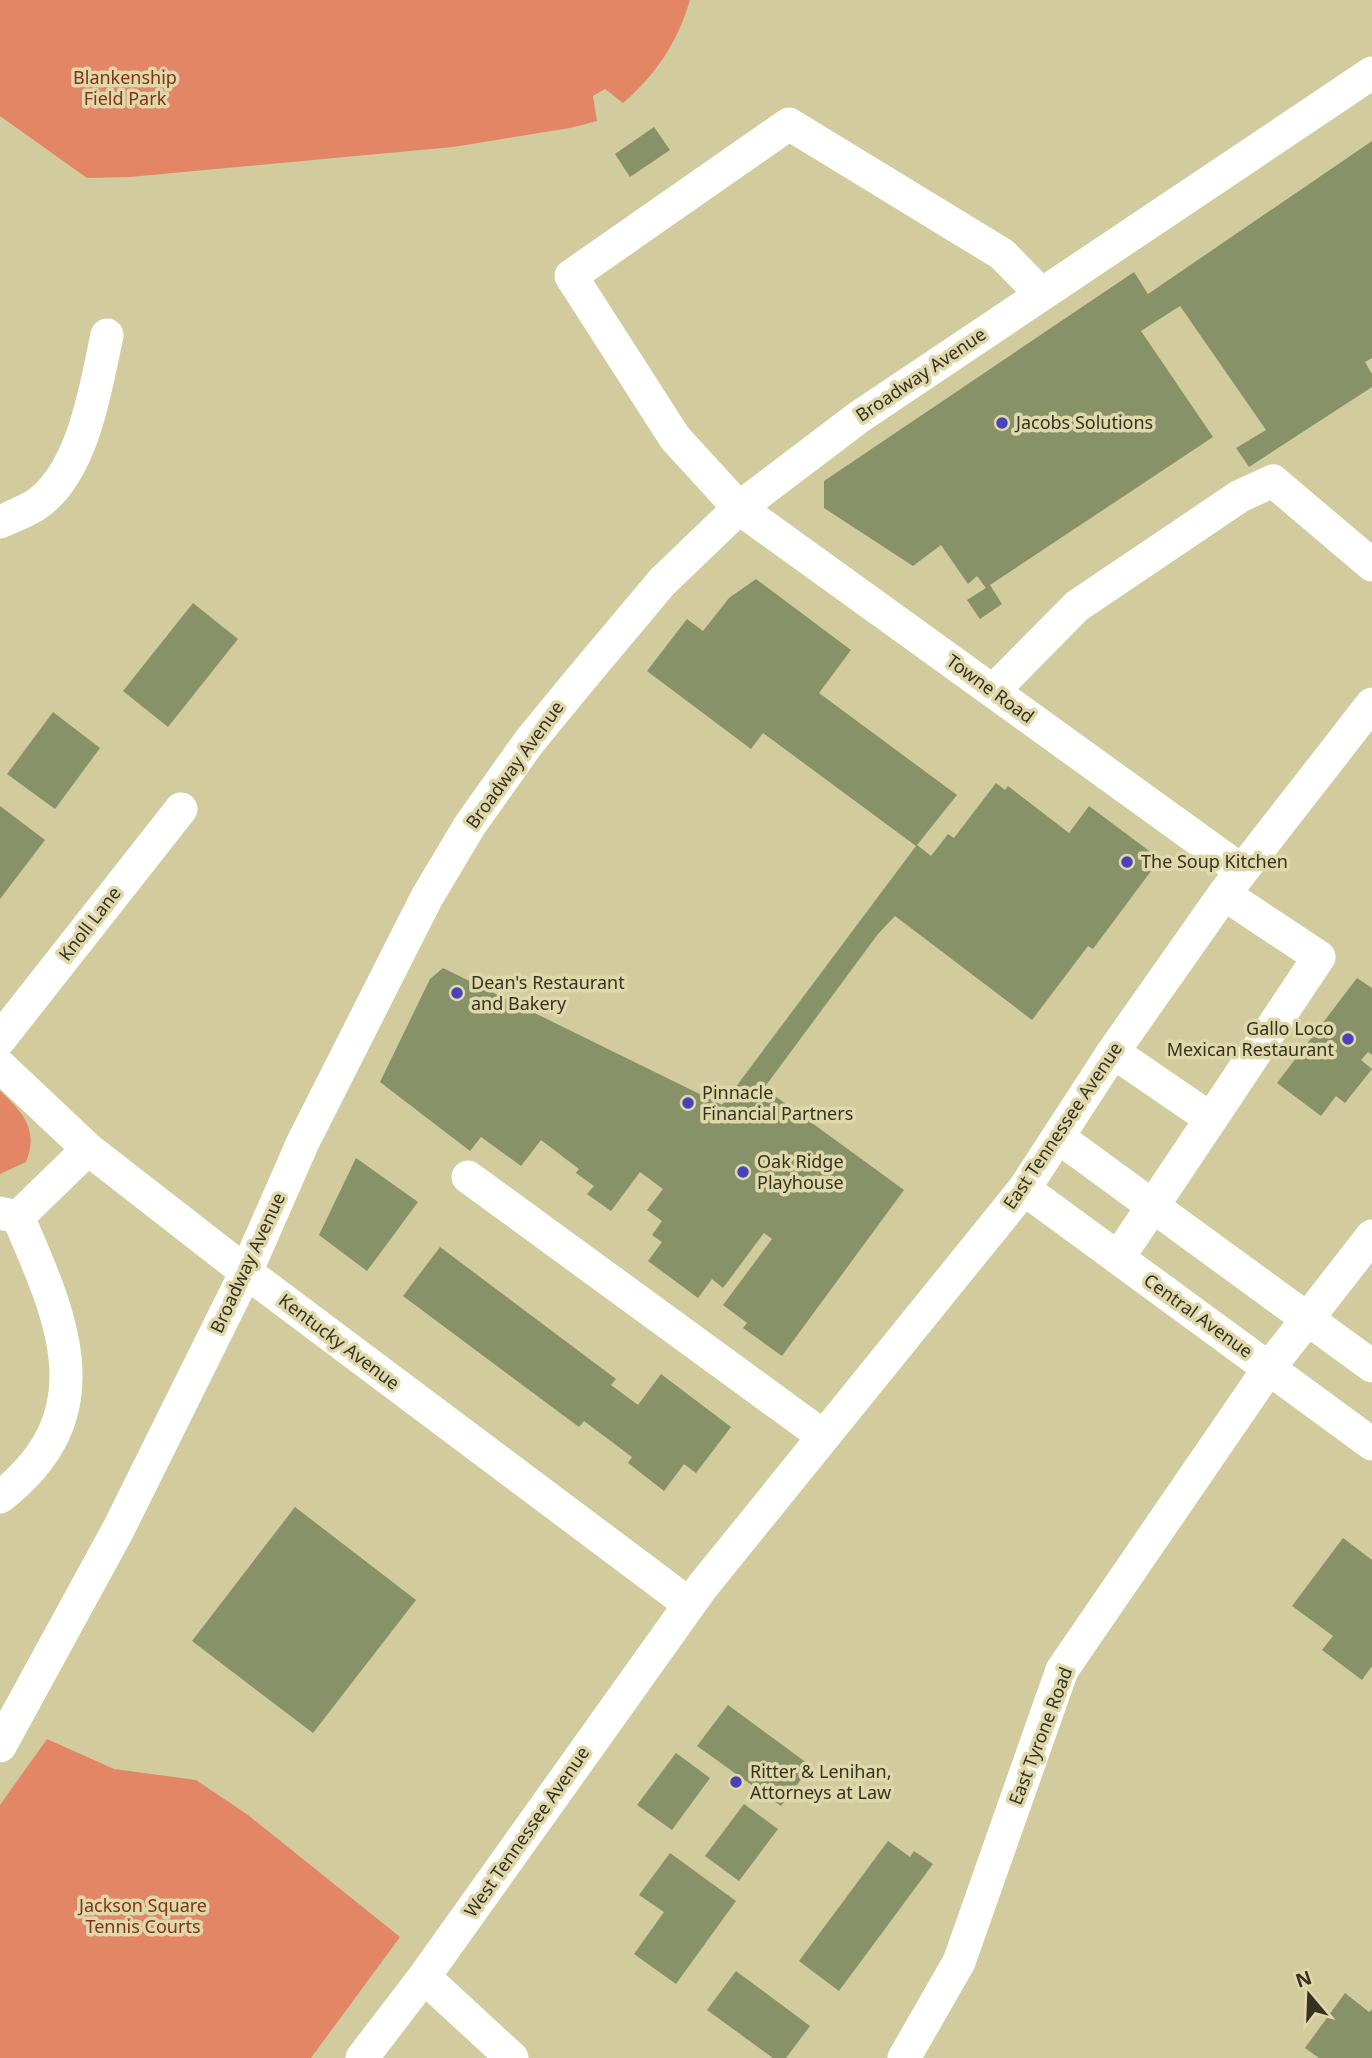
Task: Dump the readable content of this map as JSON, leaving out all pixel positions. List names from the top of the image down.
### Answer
{
  "streets": {
    "street": [
      "Broadway Avenue",
      "Towne Road",
      "Knoll Lane",
      "East Tennessee Avenue",
      "Central Avenue",
      "Kentucky Avenue",
      "East Tyrone Road",
      "West Tennessee Avenue"
    ]
  },
  "crossings": [
    ["Broadway Avenue", "Towne Road"],
    ["Broadway Avenue", "Kentucky Avenue"],
    ["Towne Road", "East Tennessee Avenue"],
    ["East Tennessee Avenue", "Central Avenue"],
    ["East Tennessee Avenue", "Kentucky Avenue"],
    ["East Tennessee Avenue", "West Tennessee Avenue"],
    ["Central Avenue", "East Tyrone Road"],
    ["Kentucky Avenue", "West Tennessee Avenue"]
  ],
  "parks": ["Blankenship Field Park", "Jackson Square Tennis Courts"],
  "places": [
    "Jacobs Solutions",
    "The Soup Kitchen",
    "Dean's Restaurant and Bakery",
    "Gallo Loco Mexican Restaurant",
    "Pinnacle Financial Partners",
    "Oak Ridge Playhouse",
    "Ritter & Lenihan, Attorneys at Law"
  ],
  "north": "top"
}
